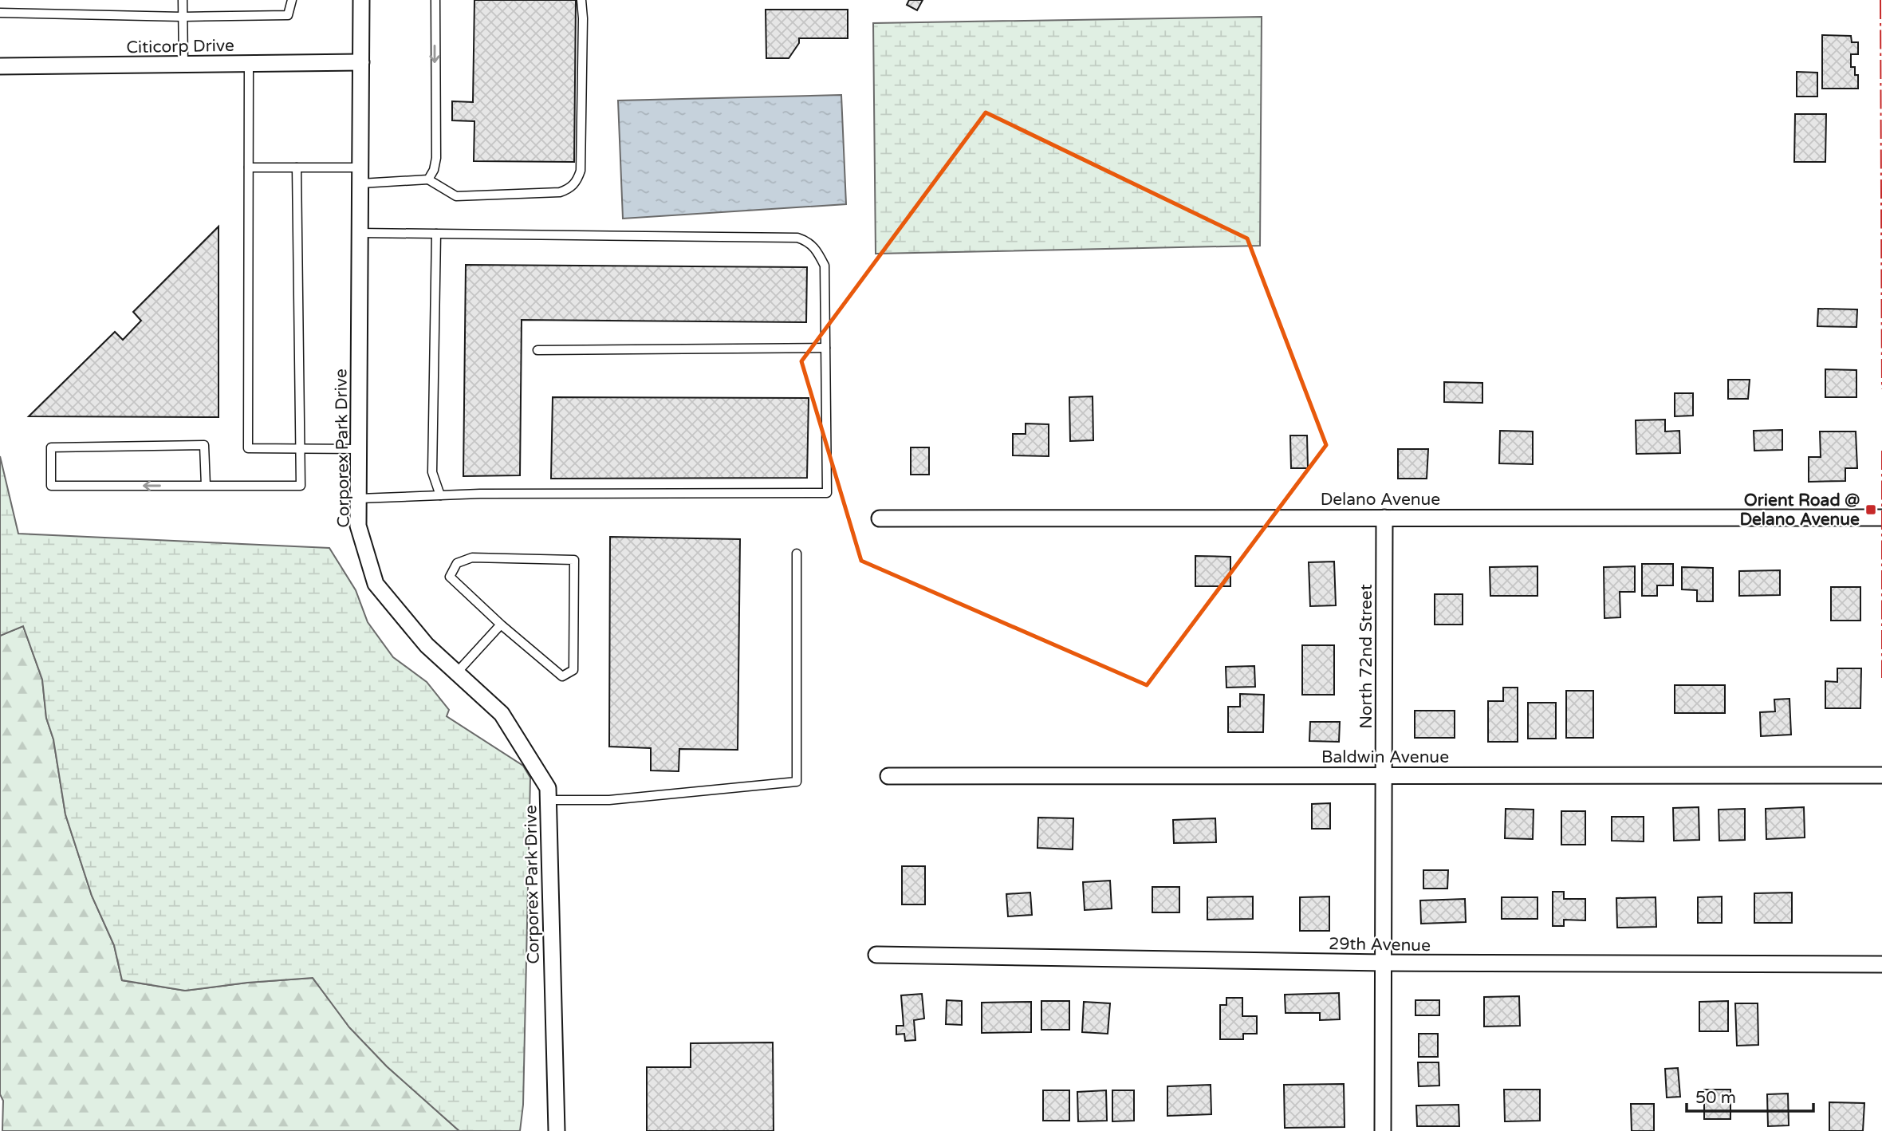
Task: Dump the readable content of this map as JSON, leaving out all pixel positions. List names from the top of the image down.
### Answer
{
  "streets": {
    "street": [
      "Citicorp Drive",
      "Corporex Park Drive",
      "Delano Avenue",
      "North 72nd Street",
      "Baldwin Avenue",
      "29th Avenue"
    ]
  },
  "crossings": [
    ["Citicorp Drive", "Corporex Park Drive"],
    ["Delano Avenue", "North 72nd Street"],
    ["North 72nd Street", "Baldwin Avenue"],
    ["North 72nd Street", "29th Avenue"]
  ],
  "places": {
    "transit": ["Orient Road @ Delano Avenue"]
  },
  "scale_bar": "50 m"
}
